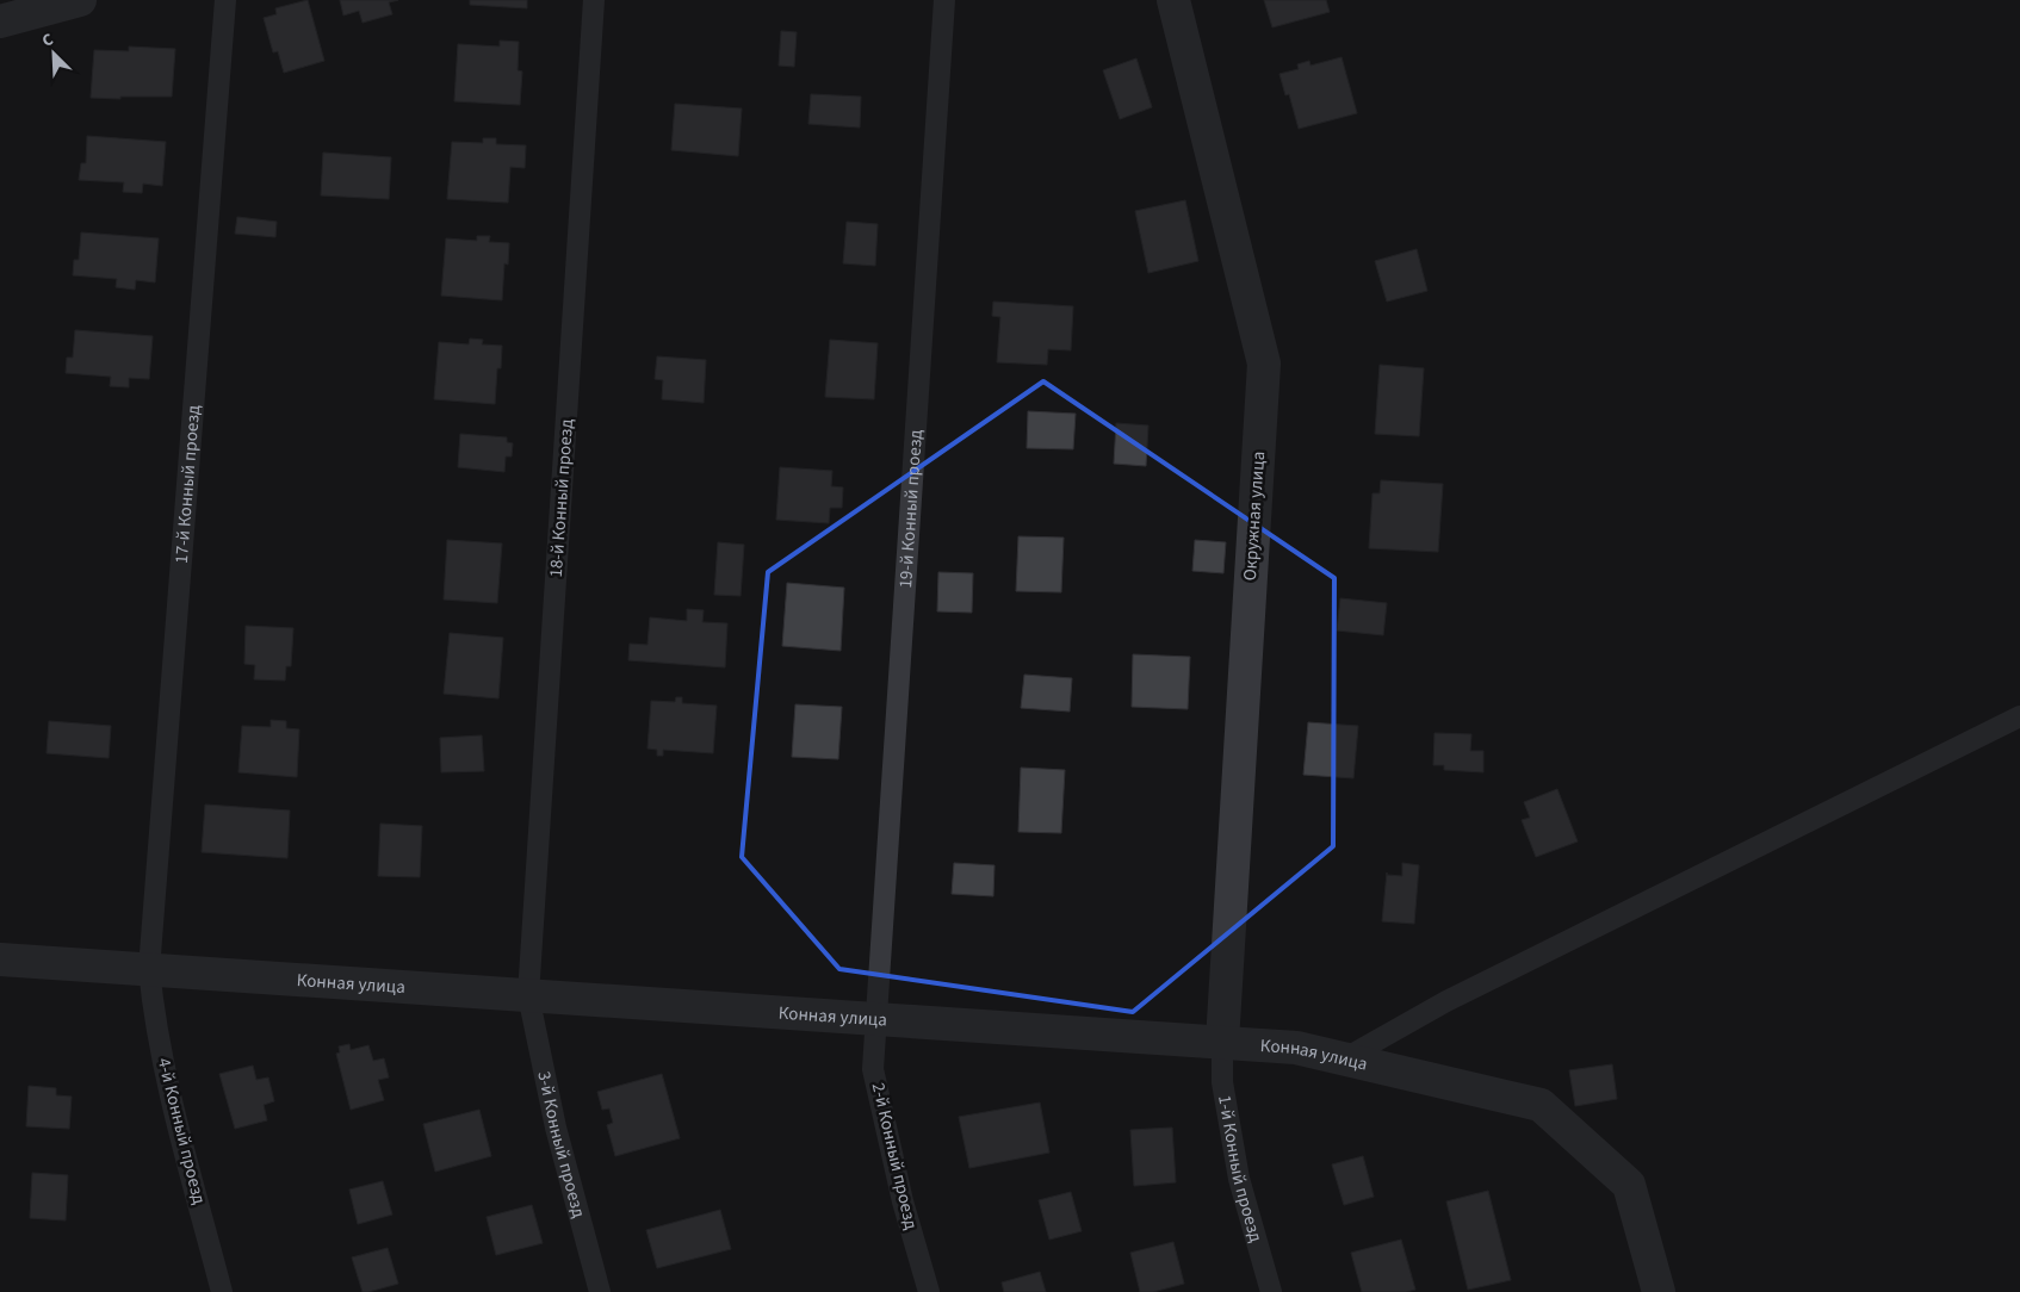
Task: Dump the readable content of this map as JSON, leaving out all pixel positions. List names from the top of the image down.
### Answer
{
  "streets": {
    "street": ["Окружная улица", "Конная улица"],
    "lane": [
      "17-й Конный проезд",
      "18-й Конный проезд",
      "19-й Конный проезд",
      "4-й Конный проезд",
      "3-й Конный проезд",
      "2-й Конный проезд",
      "1-й Конный проезд"
    ]
  },
  "crossings": [
    ["17-й Конный проезд", "Конная улица"],
    ["17-й Конный проезд", "4-й Конный проезд"],
    ["18-й Конный проезд", "Конная улица"],
    ["18-й Конный проезд", "3-й Конный проезд"],
    ["19-й Конный проезд", "Конная улица"],
    ["19-й Конный проезд", "2-й Конный проезд"],
    ["Окружная улица", "Конная улица"],
    ["Окружная улица", "1-й Конный проезд"],
    ["Конная улица", "4-й Конный проезд"],
    ["Конная улица", "3-й Конный проезд"],
    ["Конная улица", "2-й Конный проезд"],
    ["Конная улица", "1-й Конный проезд"]
  ],
  "north": "top left"
}
